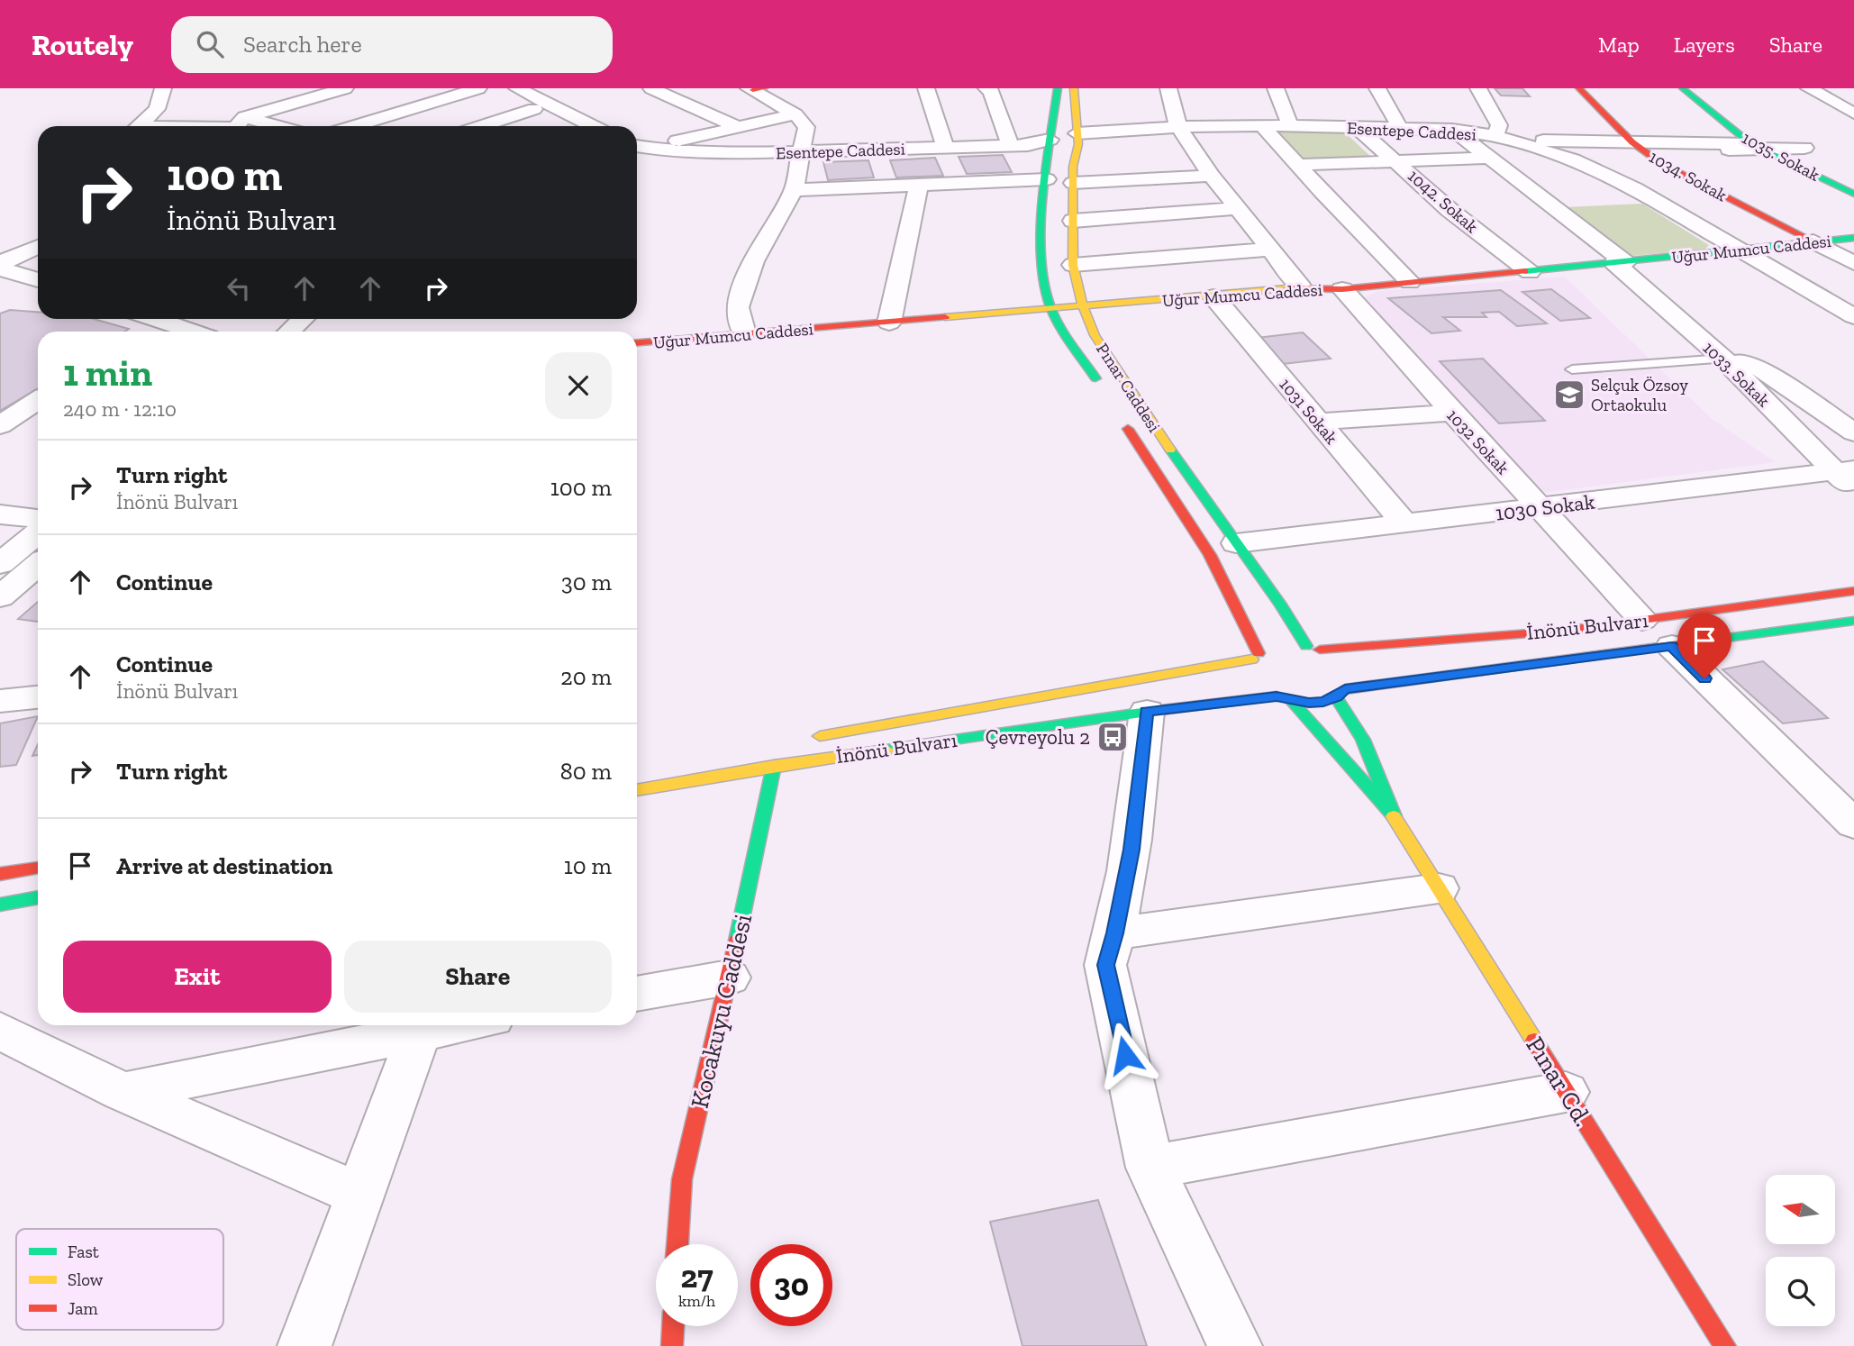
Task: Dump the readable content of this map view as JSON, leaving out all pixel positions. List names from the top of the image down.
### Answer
{
  "streets": {
    "main road": [
      "1035. Sokak",
      "1034. Sokak",
      "Uğur Mumcu Caddesi",
      "Pınar Caddesi",
      "İnönü Bulvarı",
      "Kocakuyu Caddesi",
      "Pınar Cd."
    ],
    "street": [
      "Esentepe Caddesi",
      "1042. Sokak",
      "1033. Sokak",
      "1031 Sokak",
      "1032 Sokak",
      "1030 Sokak"
    ]
  },
  "crossings": [
    ["Esentepe Caddesi", "1042. Sokak"],
    ["Esentepe Caddesi", "Uğur Mumcu Caddesi"],
    ["Esentepe Caddesi", "1033. Sokak"],
    ["Esentepe Caddesi", "Pınar Caddesi"],
    ["1034. Sokak", "Uğur Mumcu Caddesi"],
    ["1042. Sokak", "Uğur Mumcu Caddesi"],
    ["Uğur Mumcu Caddesi", "1033. Sokak"],
    ["Uğur Mumcu Caddesi", "Pınar Caddesi"],
    ["Uğur Mumcu Caddesi", "1031 Sokak"],
    ["Uğur Mumcu Caddesi", "1032 Sokak"],
    ["1033. Sokak", "1030 Sokak"],
    ["Pınar Caddesi", "1030 Sokak"],
    ["Pınar Caddesi", "İnönü Bulvarı"],
    ["1031 Sokak", "1030 Sokak"],
    ["1032 Sokak", "1030 Sokak"],
    ["1032 Sokak", "İnönü Bulvarı"],
    ["İnönü Bulvarı", "Kocakuyu Caddesi"]
  ],
  "places": {
    "school or university": ["Selçuk Özsoy Ortaokulu"],
    "bus stop": ["Çevreyolu 2"]
  },
  "legend": ["Fast", "Slow", "Jam"],
  "north": "left",
  "page": {
    "header": "Routely",
    "search": "Search here",
    "nav": ["Map", "Layers", "Share"],
    "turn": ["100 m", "İnönü Bulvarı"],
    "heading": ["1 min", "240 m · 12:10"],
    "list": [
      {
        "name": "Turn right",
        "note": "İnönü Bulvarı",
        "value": "100 m"
      },
      {
        "name": "Continue",
        "value": "30 m"
      },
      {
        "name": "Continue",
        "note": "İnönü Bulvarı",
        "value": "20 m"
      },
      {
        "name": "Turn right",
        "value": "80 m"
      },
      {
        "name": "Arrive at destination",
        "value": "10 m"
      }
    ],
    "buttons": ["Exit", "Share"],
    "speed": "27 km/h",
    "limit": "30"
  }
}
